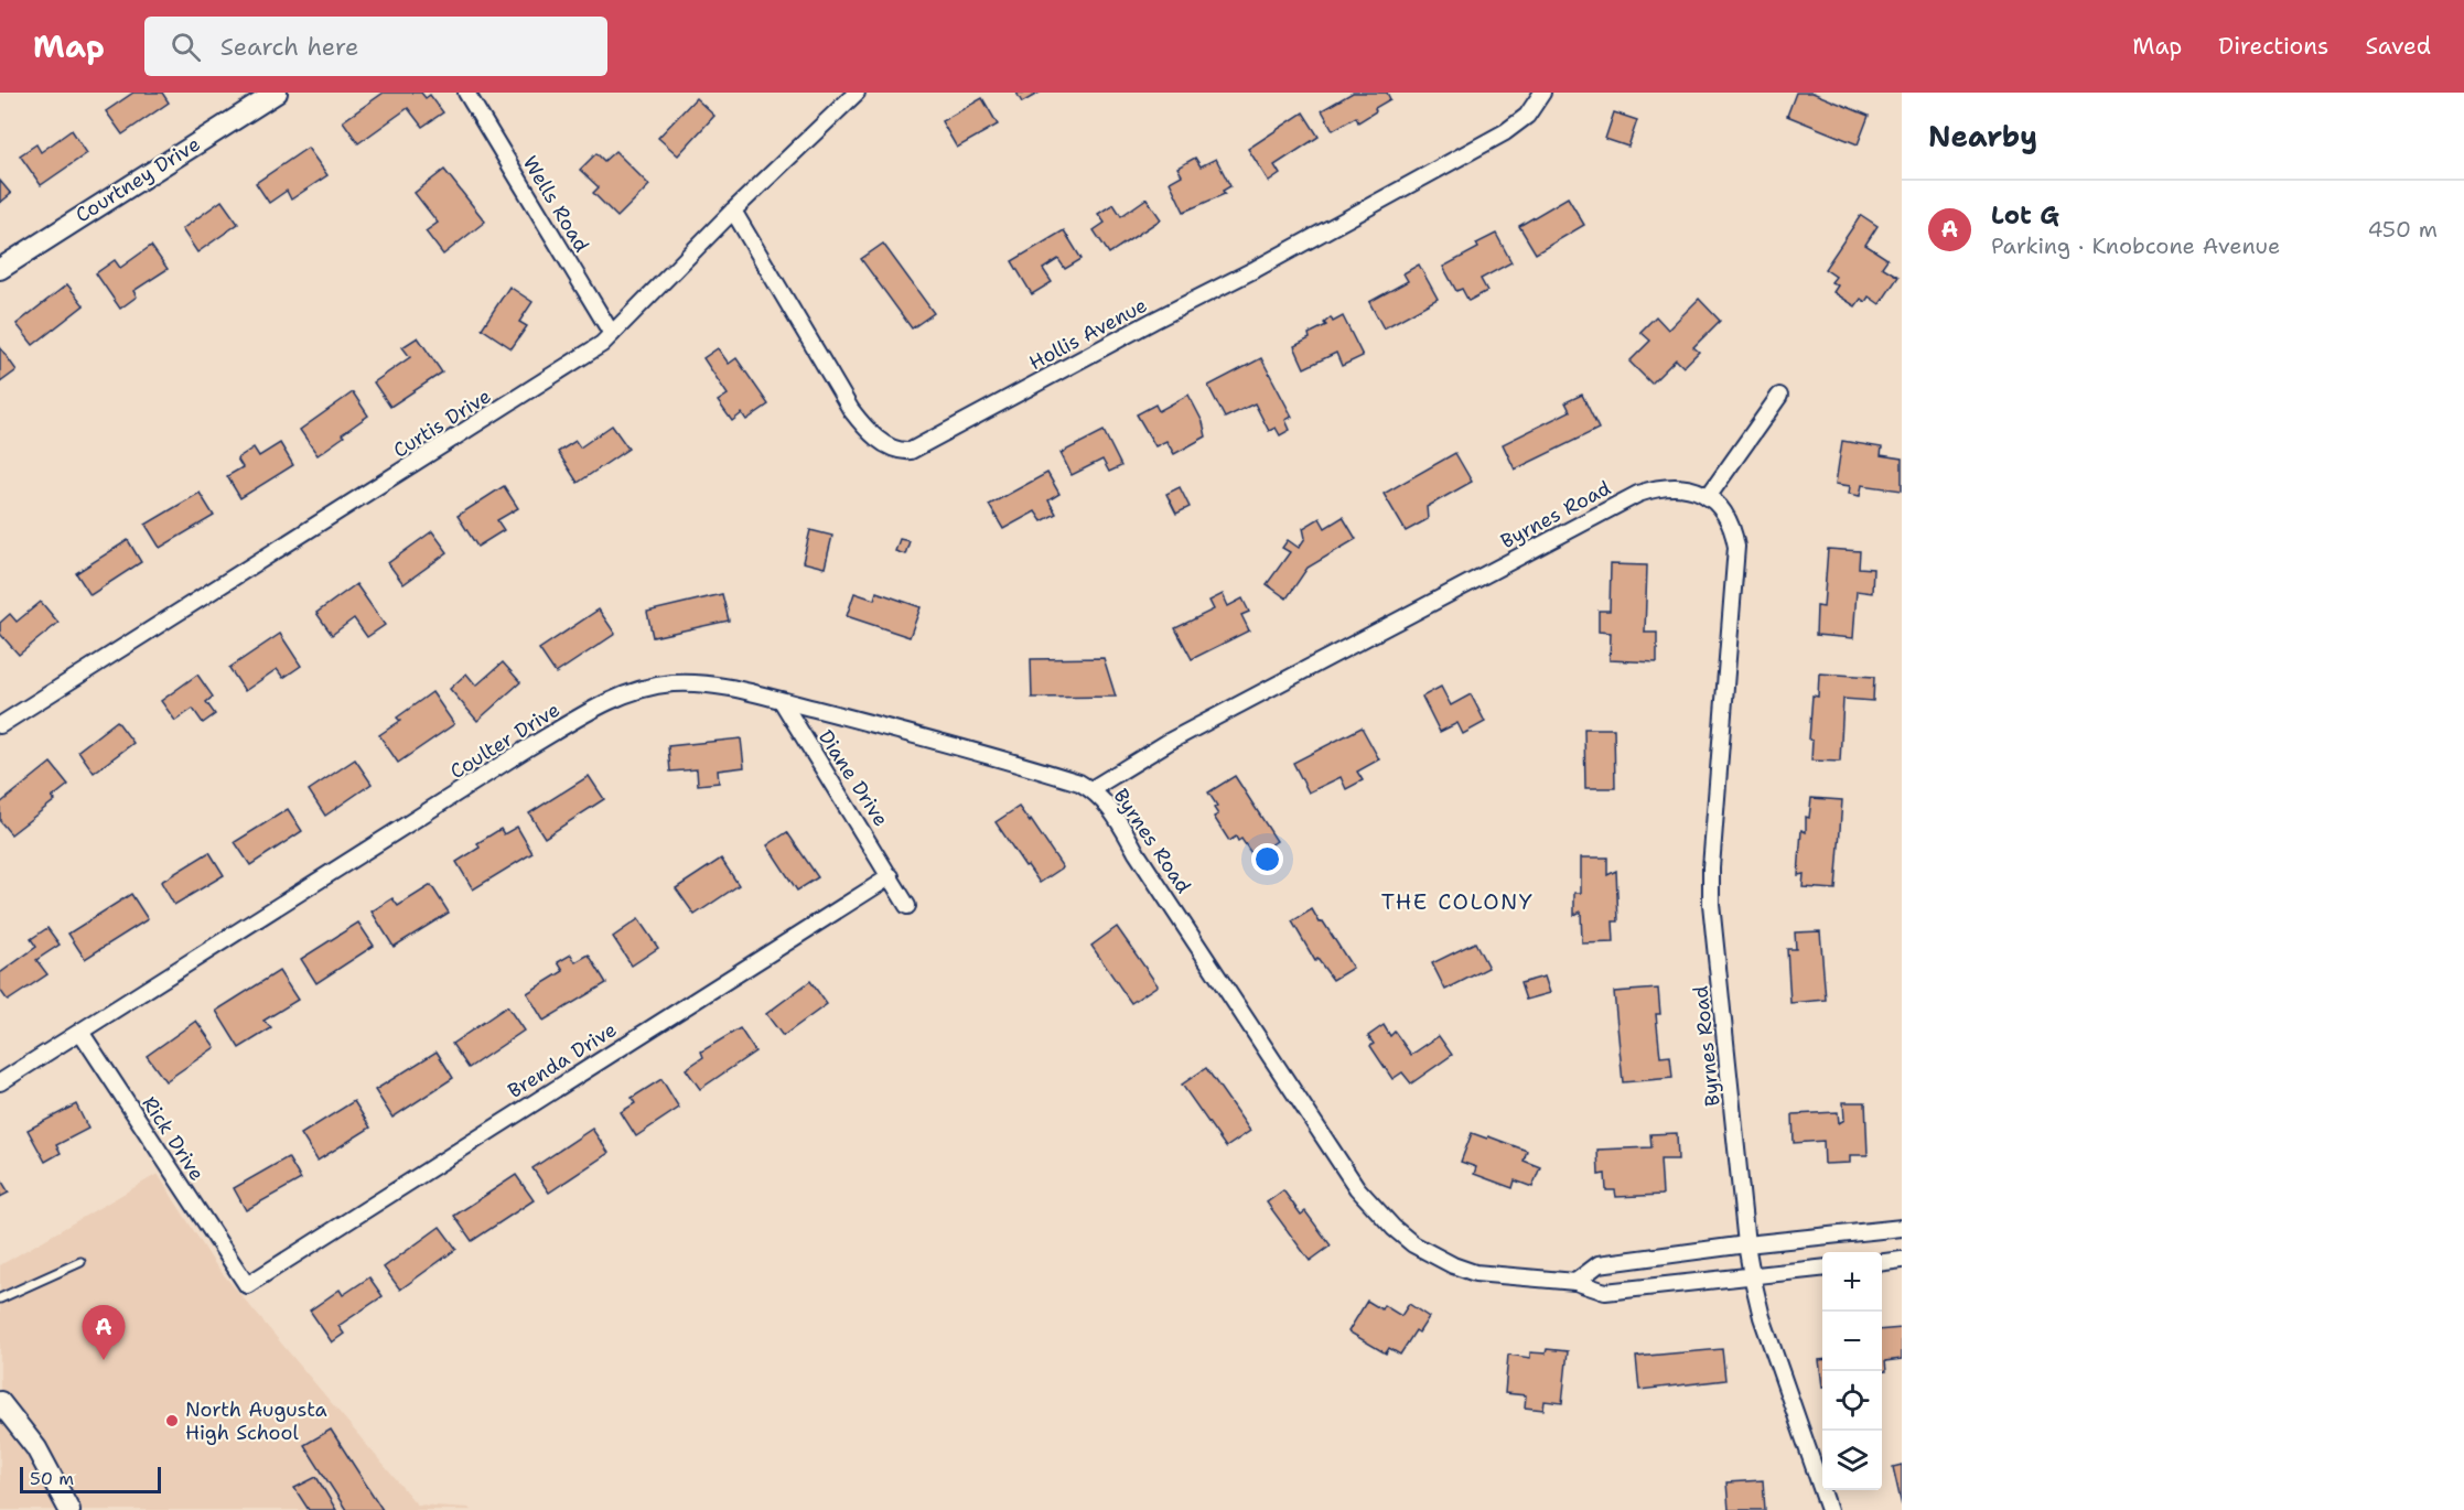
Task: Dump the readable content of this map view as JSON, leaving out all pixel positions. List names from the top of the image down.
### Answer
{
  "streets": {
    "street": [
      "Courtney Drive",
      "Wells Road",
      "Hollis Avenue",
      "Curtis Drive",
      "Byrnes Road",
      "Coulter Drive",
      "Diane Drive",
      "Brenda Drive",
      "Rick Drive"
    ]
  },
  "crossings": [
    ["Wells Road", "Curtis Drive"],
    ["Hollis Avenue", "Curtis Drive"],
    ["Byrnes Road", "Coulter Drive"],
    ["Coulter Drive", "Diane Drive"],
    ["Coulter Drive", "Rick Drive"],
    ["Diane Drive", "Brenda Drive"],
    ["Brenda Drive", "Rick Drive"]
  ],
  "districts": ["THE COLONY"],
  "places": ["North Augusta High School"],
  "scale_bar": "50 m",
  "page": {
    "header": "Map",
    "search": "Search here",
    "nav": ["Map", "Directions", "Saved"],
    "heading": "Nearby",
    "list": [
      {
        "mark": "A",
        "name": "Lot G",
        "note": "Parking · Knobcone Avenue",
        "value": "450 m"
      }
    ],
    "map_buttons": ["+", "−"],
    "pins": "A",
    "scale": "50 m"
  }
}
